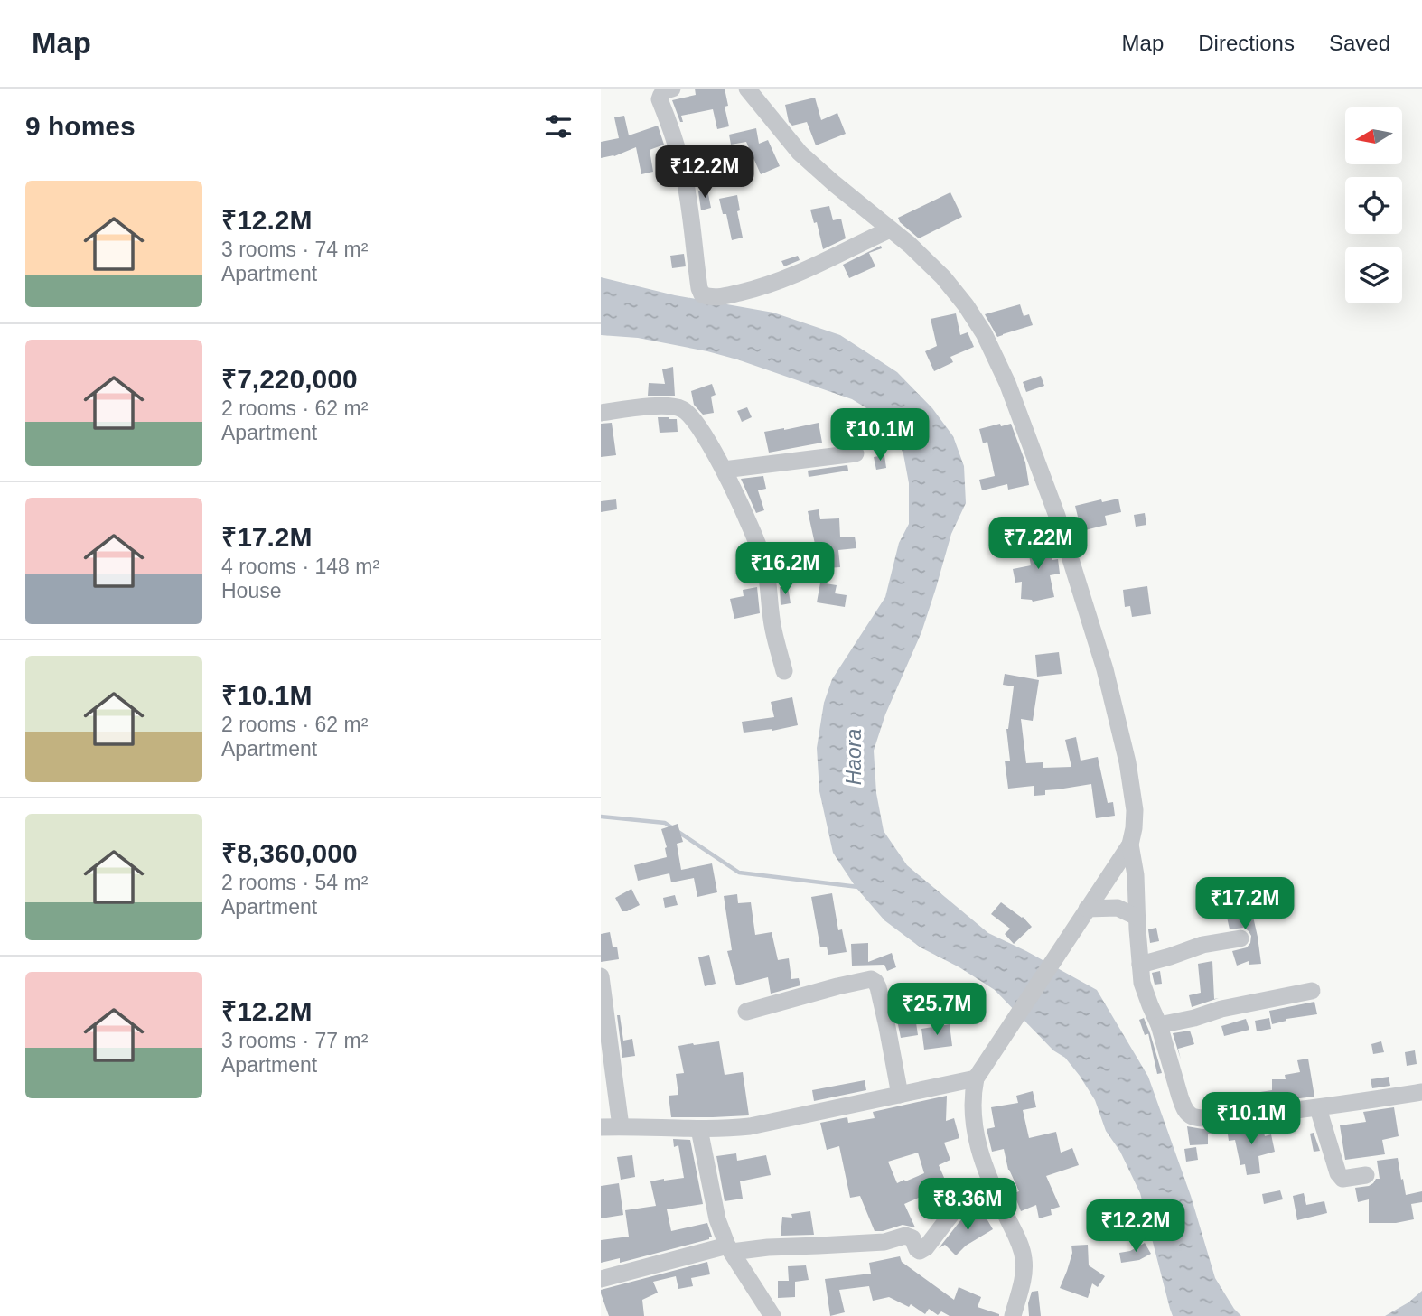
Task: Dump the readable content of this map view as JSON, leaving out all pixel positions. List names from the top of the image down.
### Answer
{
  "water": ["Haora"],
  "north": "left",
  "page": {
    "header": "Map",
    "nav": ["Map", "Directions", "Saved"],
    "heading": "9 homes",
    "price": [
      "₹12.2M",
      "₹10.1M",
      "₹7.22M",
      "₹16.2M",
      "₹17.2M",
      "₹25.7M",
      "₹10.1M",
      "₹8.36M",
      "₹12.2M"
    ],
    "list": [
      {
        "name": "₹12.2M",
        "note": "3 rooms · 74 m² · Apartment"
      },
      {
        "name": "₹7,220,000",
        "note": "2 rooms · 62 m² · Apartment"
      },
      {
        "name": "₹17.2M",
        "note": "4 rooms · 148 m² · House"
      },
      {
        "name": "₹10.1M",
        "note": "2 rooms · 62 m² · Apartment"
      },
      {
        "name": "₹8,360,000",
        "note": "2 rooms · 54 m² · Apartment"
      },
      {
        "name": "₹12.2M",
        "note": "3 rooms · 77 m² · Apartment"
      }
    ]
  }
}
